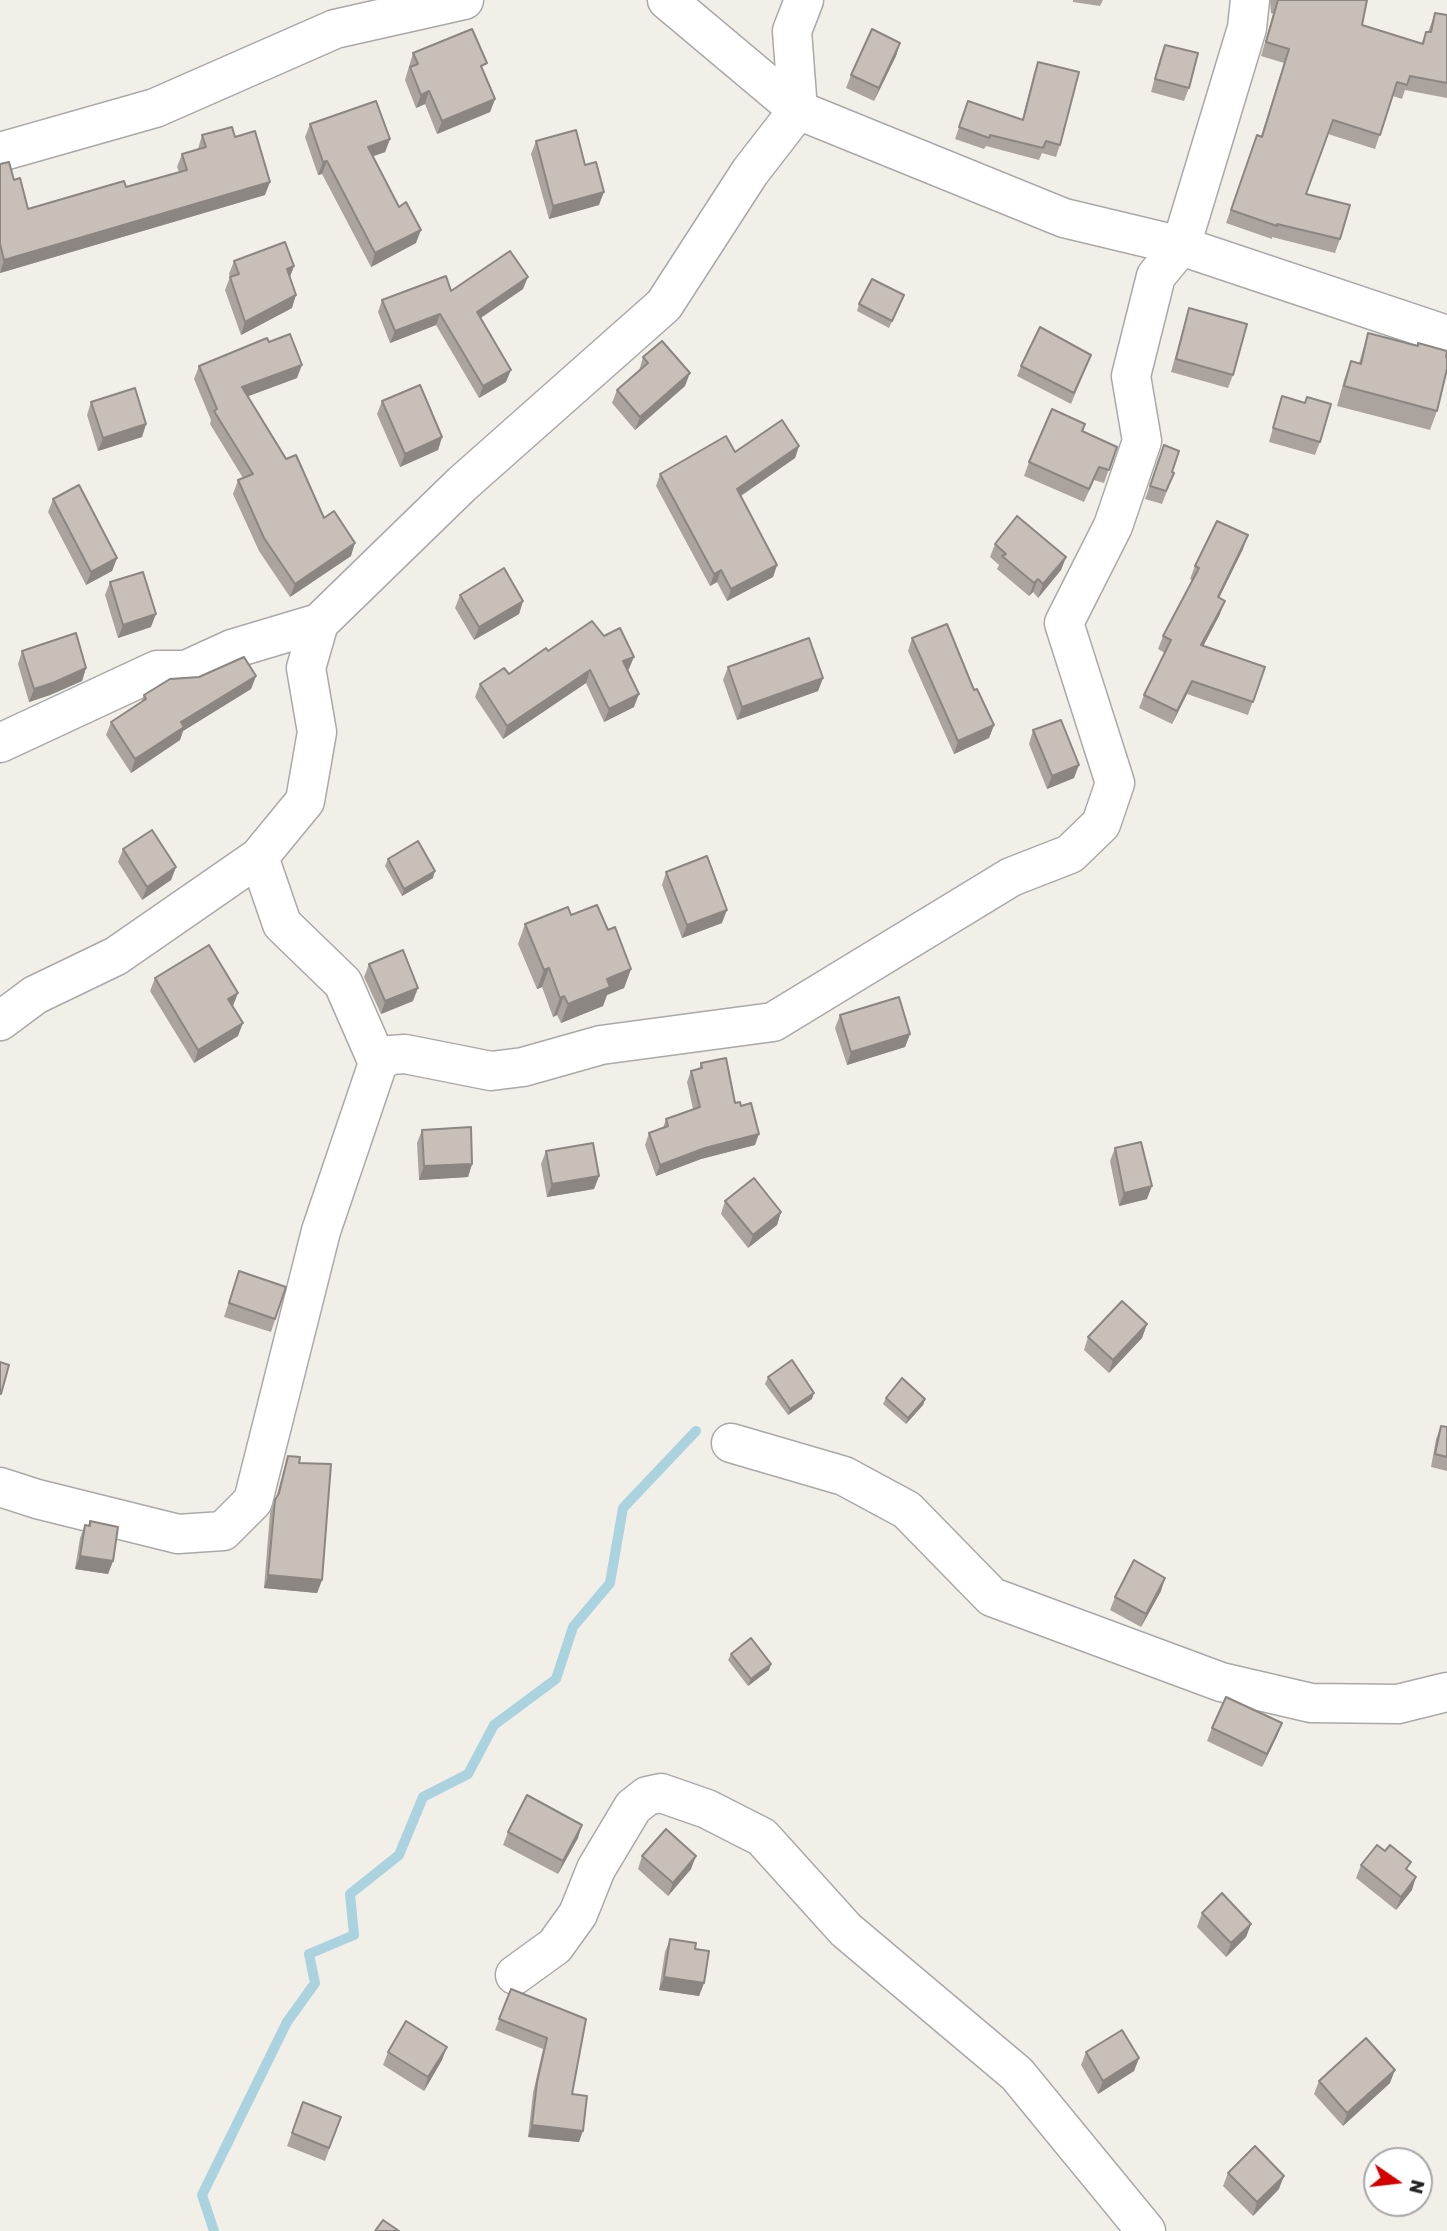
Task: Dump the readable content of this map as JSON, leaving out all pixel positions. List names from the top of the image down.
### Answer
{
  "north": "right"
}
